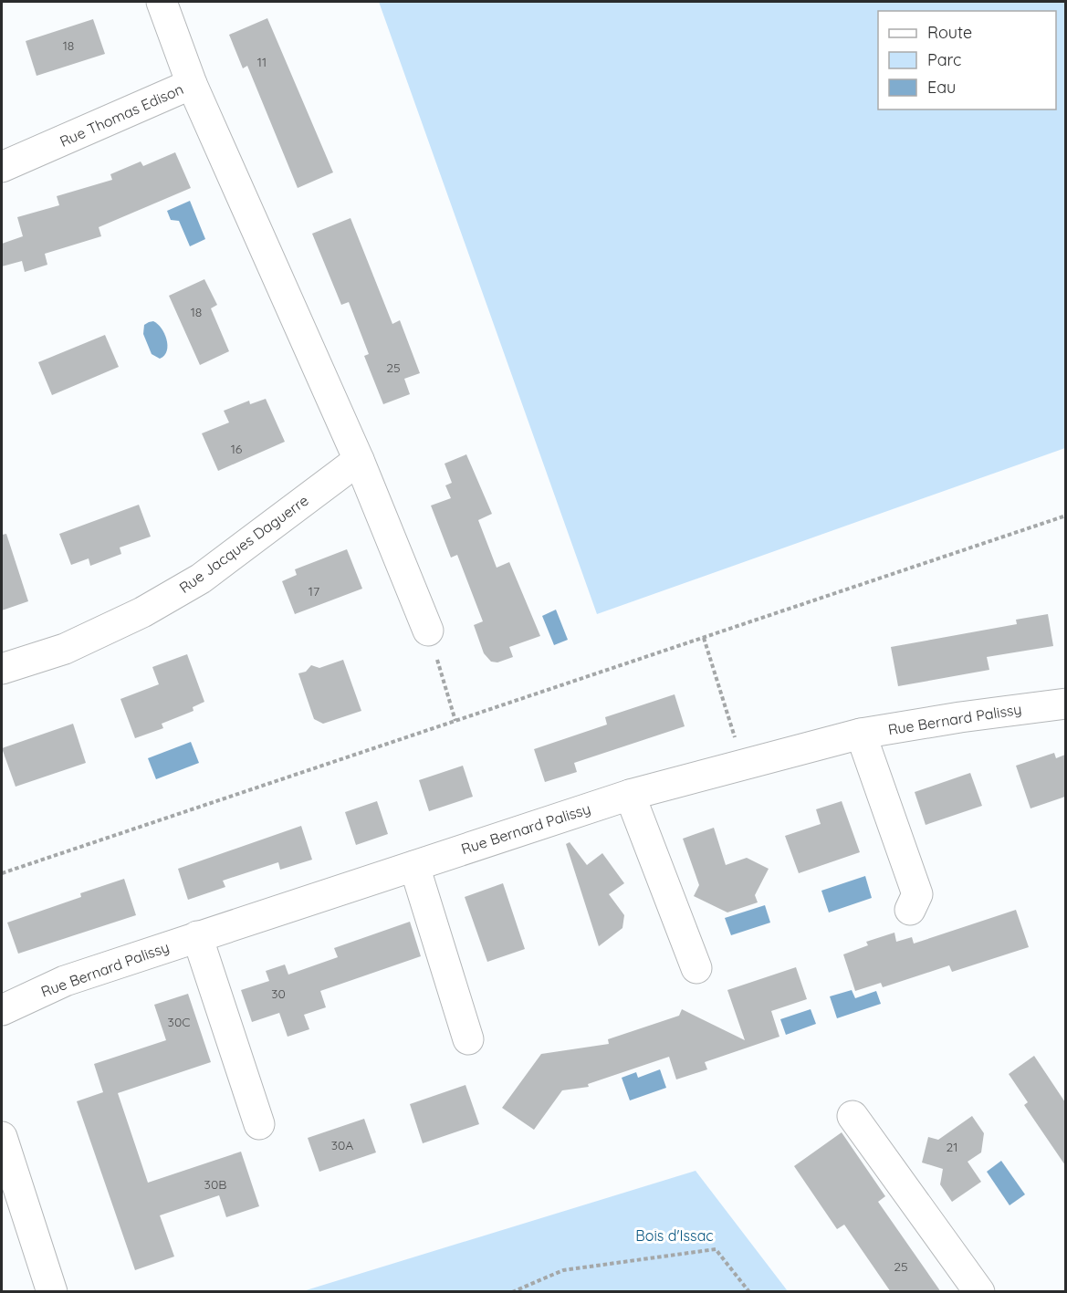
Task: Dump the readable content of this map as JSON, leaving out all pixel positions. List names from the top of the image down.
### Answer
{
  "streets": {
    "street": ["Rue Thomas Edison", "Rue Jacques Daguerre", "Rue Bernard Palissy"]
  },
  "parks": ["Bois d'Issac"],
  "house_numbers": [
    "18",
    "11",
    "18",
    "25",
    "16",
    "17",
    "30",
    "30C",
    "30A",
    "21",
    "30B",
    "25"
  ],
  "legend": ["Route", "Parc", "Eau"]
}
